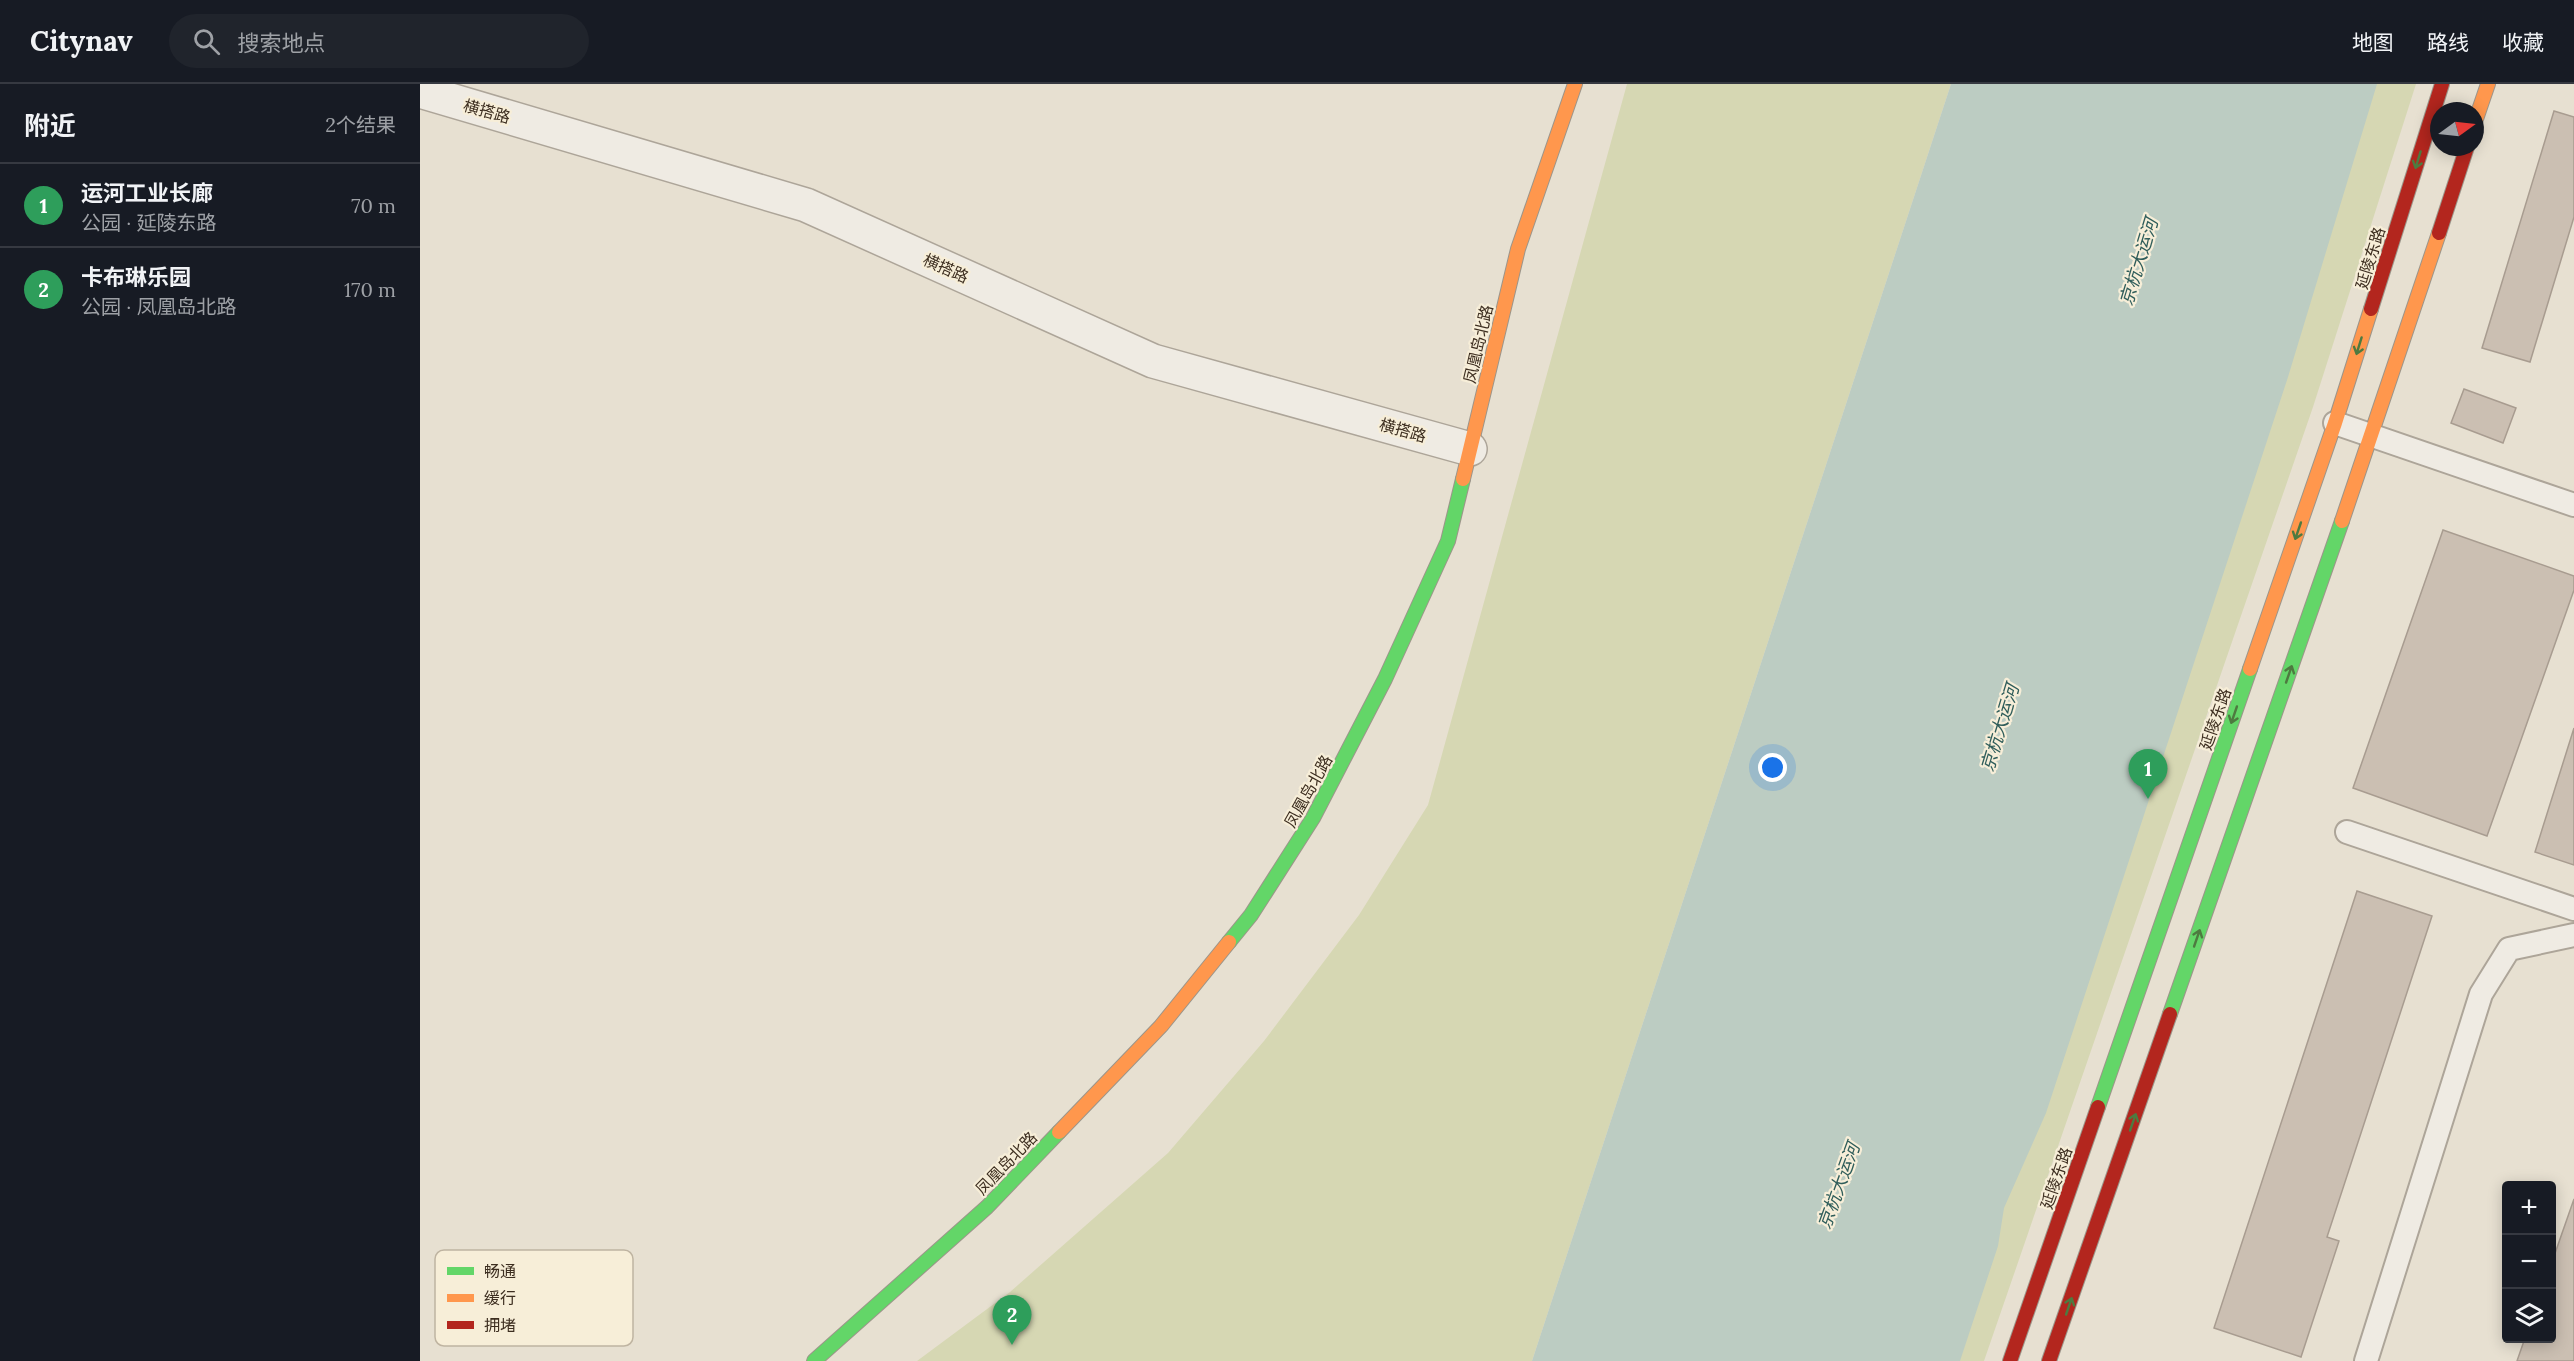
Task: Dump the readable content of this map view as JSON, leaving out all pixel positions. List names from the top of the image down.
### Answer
{
  "streets": {
    "main road": ["延陵东路", "凤凰岛北路"],
    "street": ["横搭路"]
  },
  "crossings": [
    ["横搭路", "凤凰岛北路"]
  ],
  "water": ["京杭大运河"],
  "legend": ["畅通", "缓行", "拥堵"],
  "north": "right",
  "page": {
    "header": "Citynav",
    "search": "搜索地点",
    "nav": ["地图", "路线", "收藏"],
    "heading": ["附近", "2个结果"],
    "list": [
      {
        "mark": "1",
        "name": "运河工业长廊",
        "note": "公园 · 延陵东路",
        "value": "70 m"
      },
      {
        "mark": "2",
        "name": "卡布琳乐园",
        "note": "公园 · 凤凰岛北路",
        "value": "170 m"
      }
    ],
    "pins": ["1", "2"],
    "map_buttons": ["+", "−"]
  }
}
